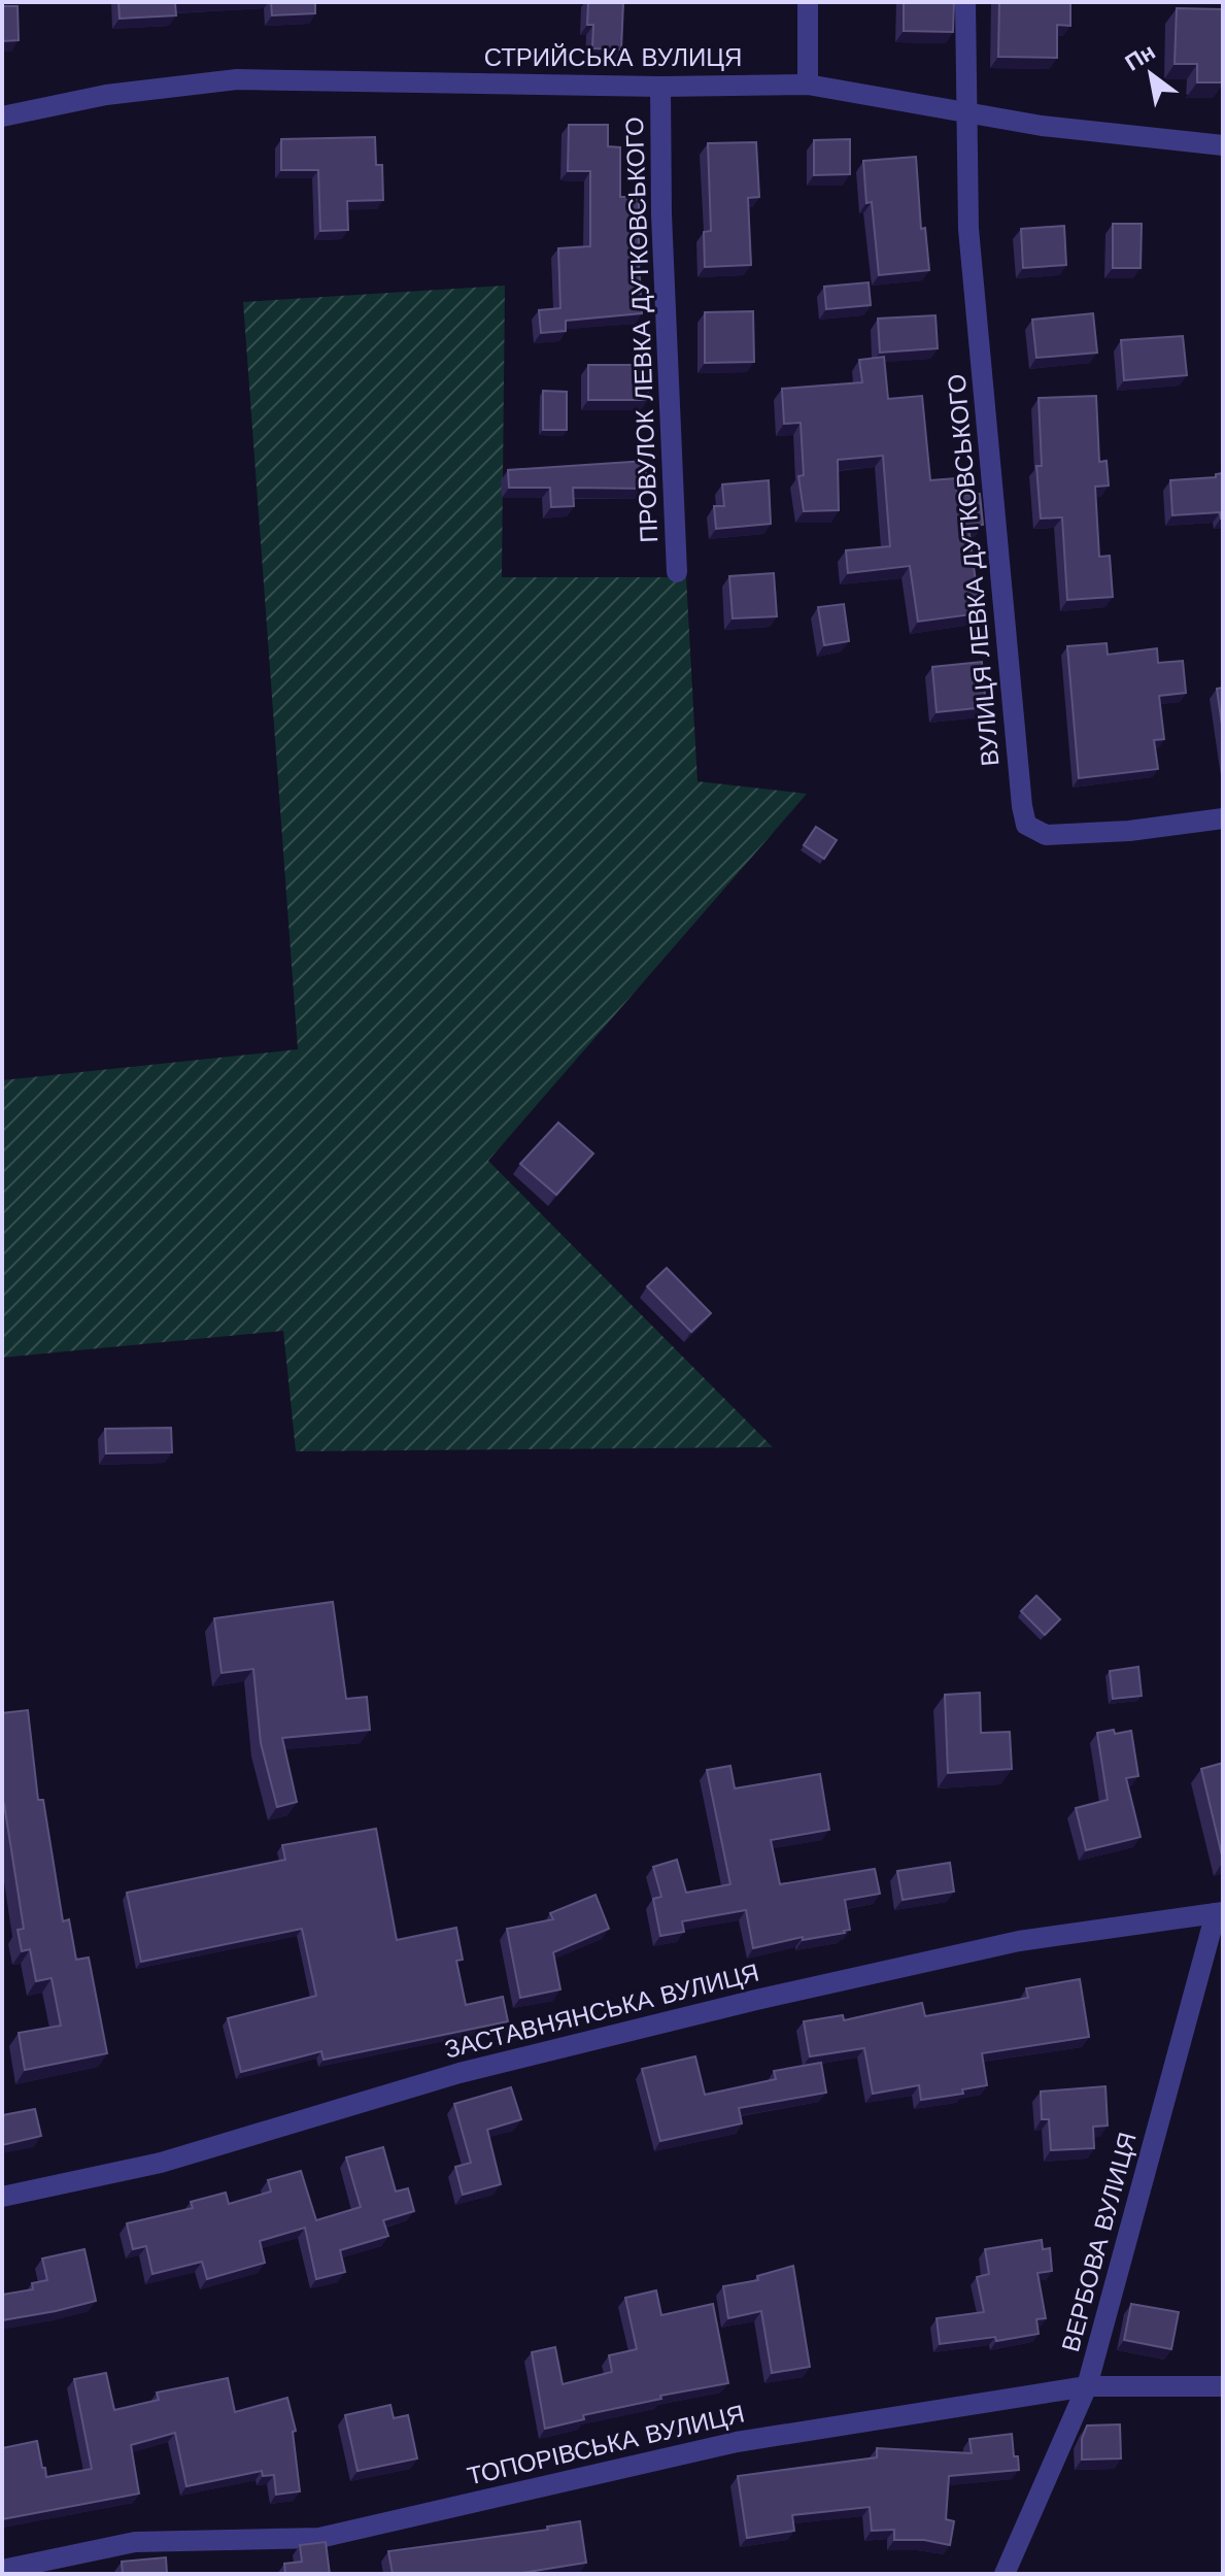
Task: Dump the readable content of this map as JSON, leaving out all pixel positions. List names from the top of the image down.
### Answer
{
  "streets": {
    "street": [
      "СТРИЙСЬКА ВУЛИЦЯ",
      "ПРОВУЛОК ЛЕВКА ДУТКОВСЬКОГО",
      "ВУЛИЦЯ ЛЕВКА ДУТКОВСЬКОГО",
      "ЗАСТАВНЯНСЬКА ВУЛИЦЯ",
      "ВЕРБОВА ВУЛИЦЯ",
      "ТОПОРІВСЬКА ВУЛИЦЯ"
    ]
  },
  "crossings": [
    ["СТРИЙСЬКА ВУЛИЦЯ", "ПРОВУЛОК ЛЕВКА ДУТКОВСЬКОГО"],
    ["СТРИЙСЬКА ВУЛИЦЯ", "ВУЛИЦЯ ЛЕВКА ДУТКОВСЬКОГО"],
    ["ЗАСТАВНЯНСЬКА ВУЛИЦЯ", "ВЕРБОВА ВУЛИЦЯ"],
    ["ВЕРБОВА ВУЛИЦЯ", "ТОПОРІВСЬКА ВУЛИЦЯ"]
  ],
  "north": "top left"
}
